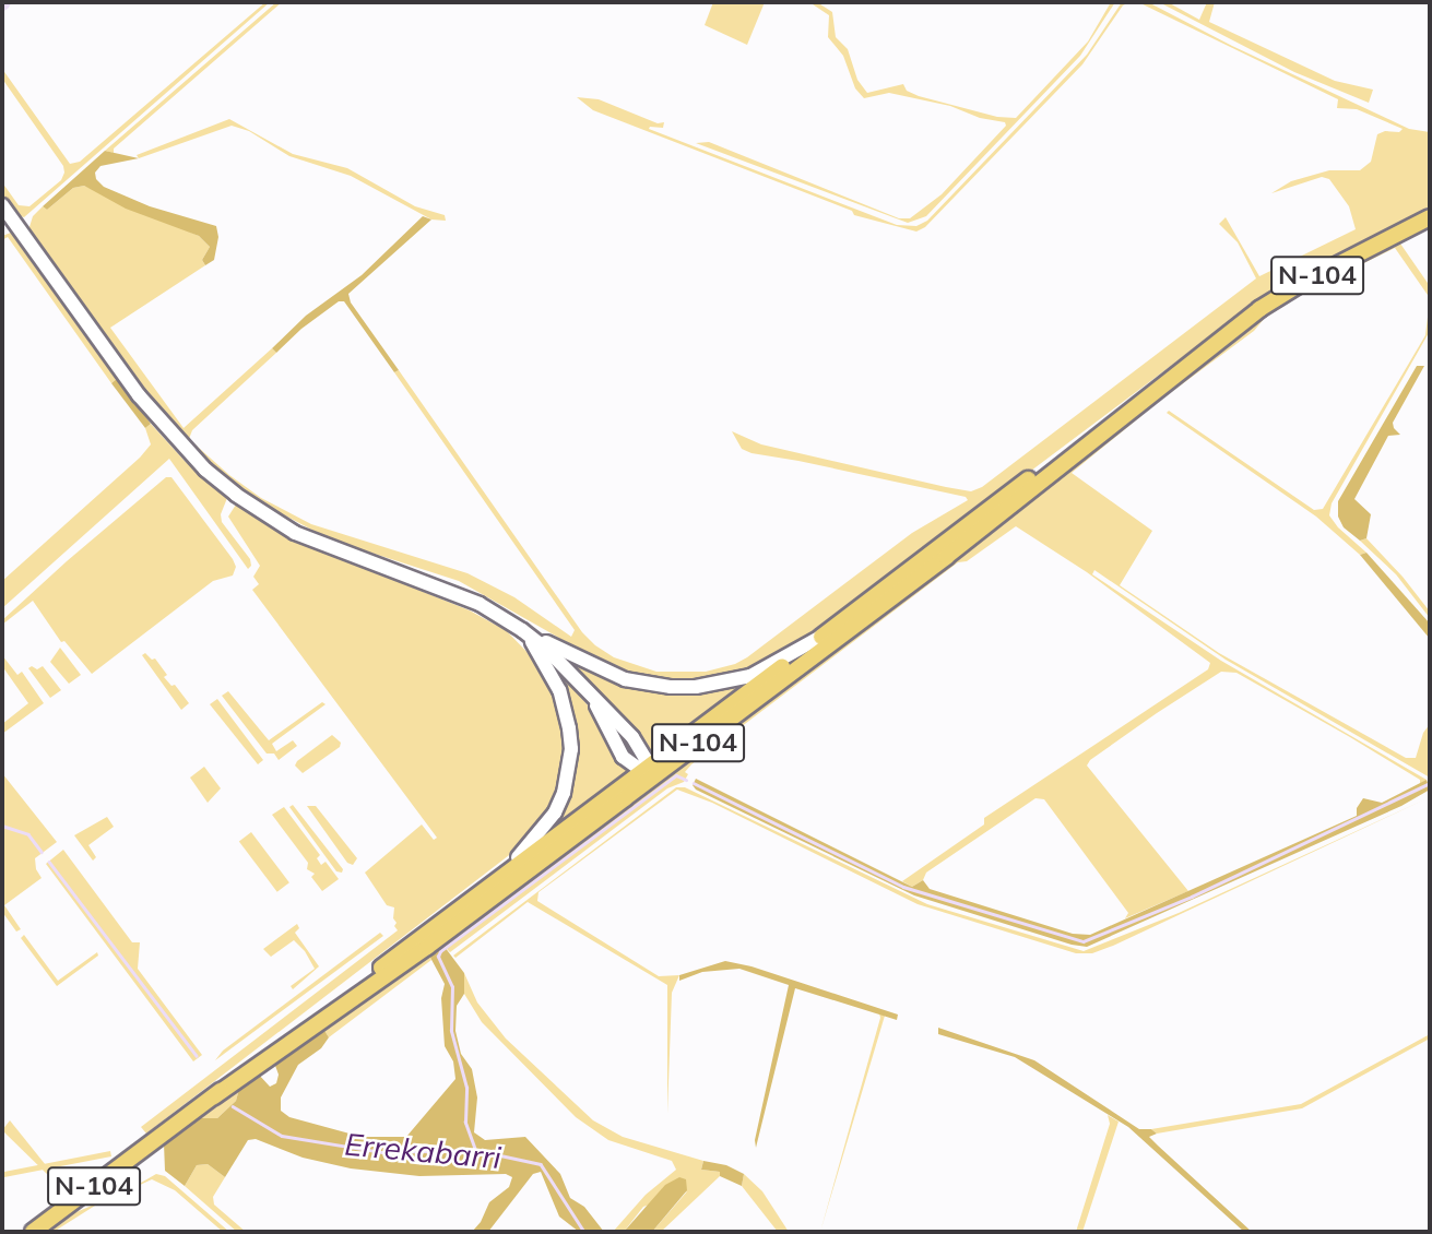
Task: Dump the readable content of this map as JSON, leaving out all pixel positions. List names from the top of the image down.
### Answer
{
  "streets": {
    "main road": ["N-104"]
  },
  "water": ["Errekabarri"]
}
